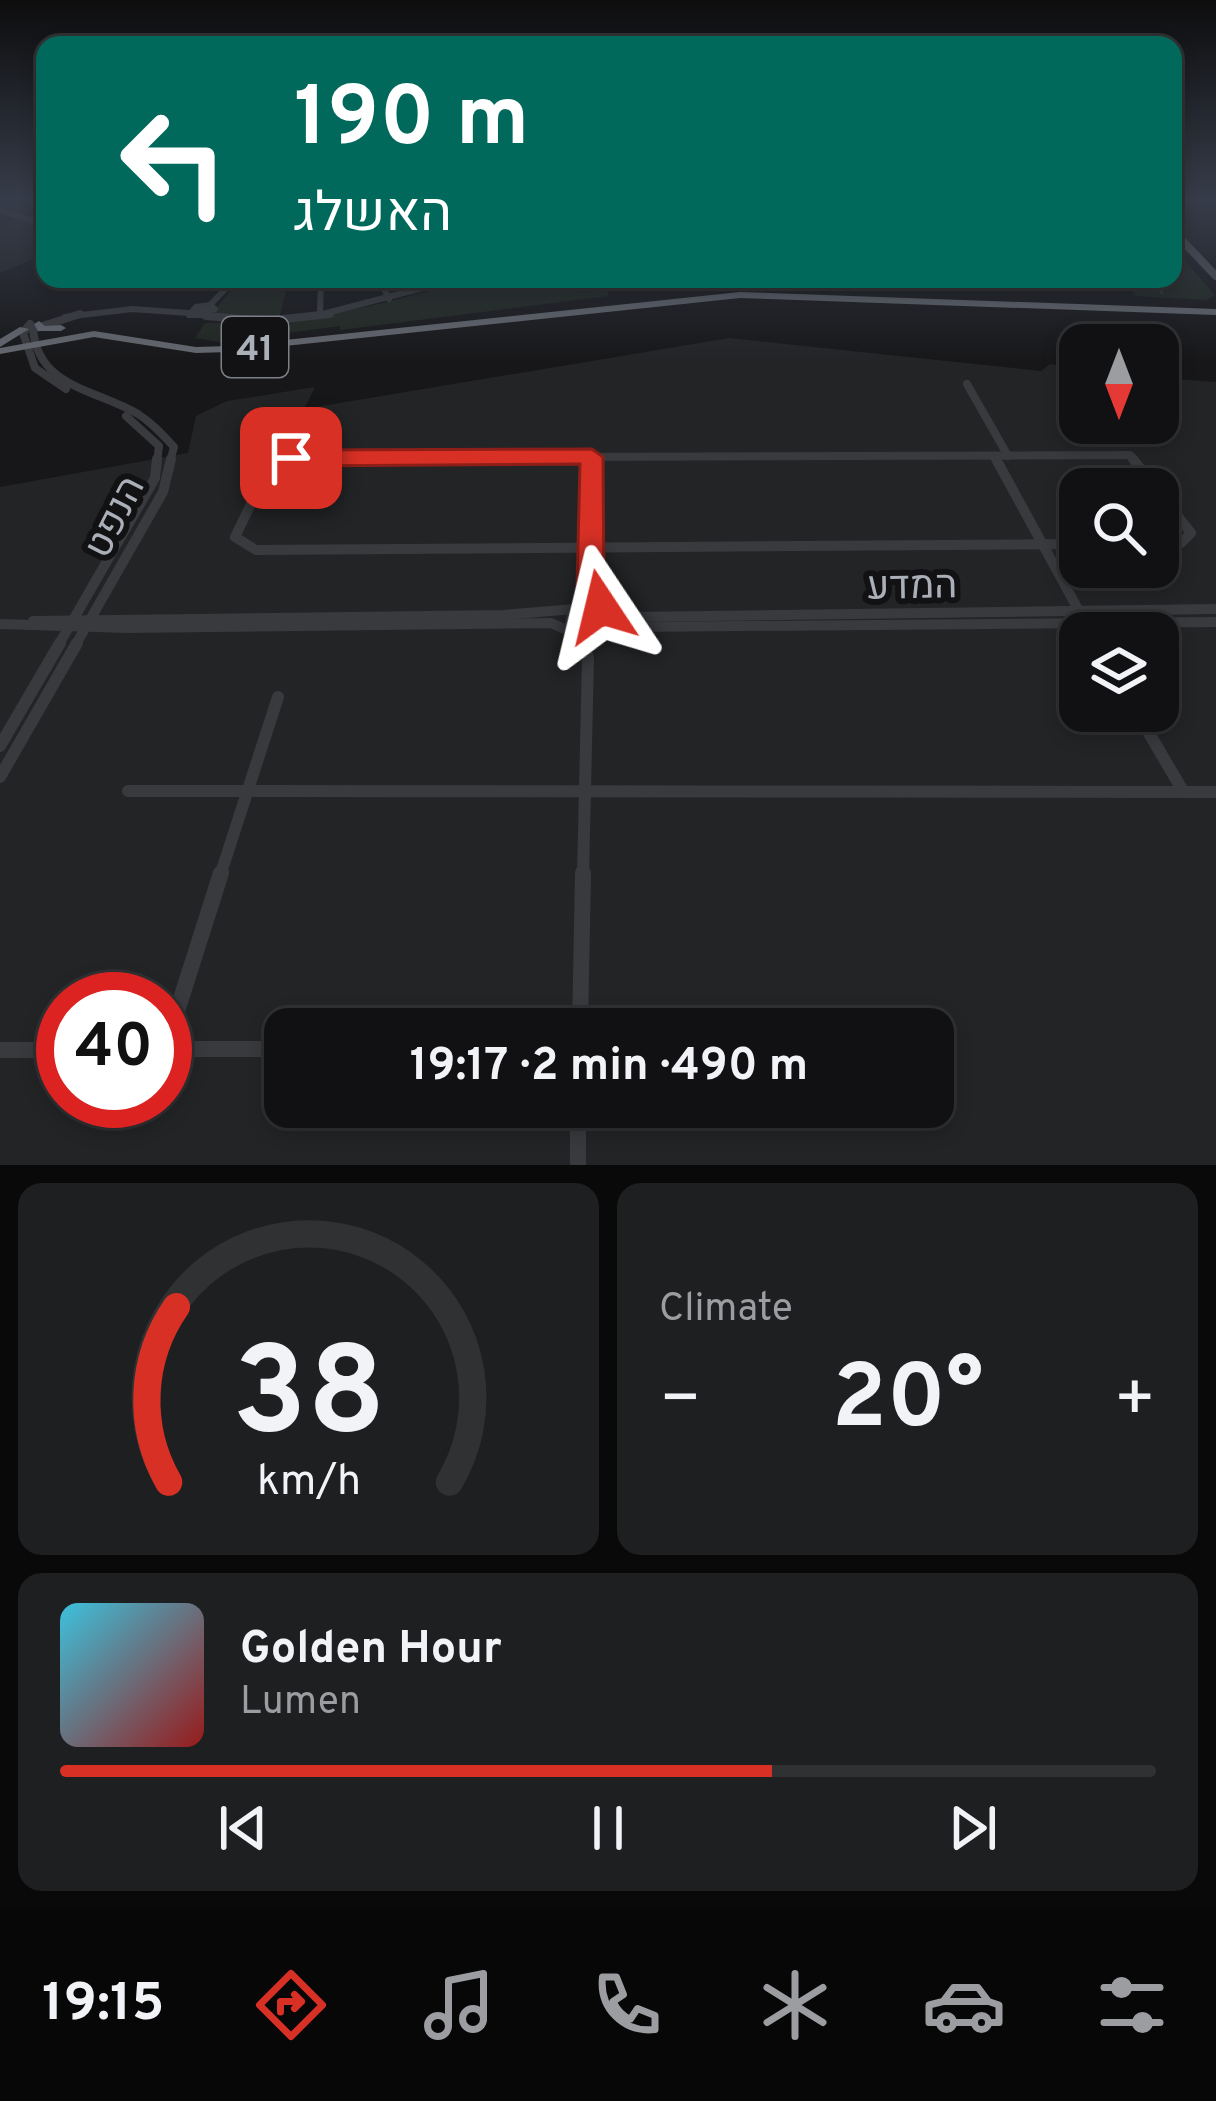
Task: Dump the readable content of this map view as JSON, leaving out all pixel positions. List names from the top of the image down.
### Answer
{
  "streets": {
    "highway": ["41"],
    "street": ["הנפט", "המדע"]
  },
  "crossings": [
    ["41", "הנפט"],
    ["הנפט", "המדע"]
  ],
  "north": "bottom",
  "page": {
    "turn": ["190 m", "האשלג"],
    "limit": "40",
    "trip": "19:17 · 2 min · 490 m",
    "tile": "Climate",
    "heat": ["−", "20°", "+"],
    "song": ["Golden Hour", "Lumen"],
    "tabs": "19:15",
    "gauge": ["38", "km/h"]
  }
}
